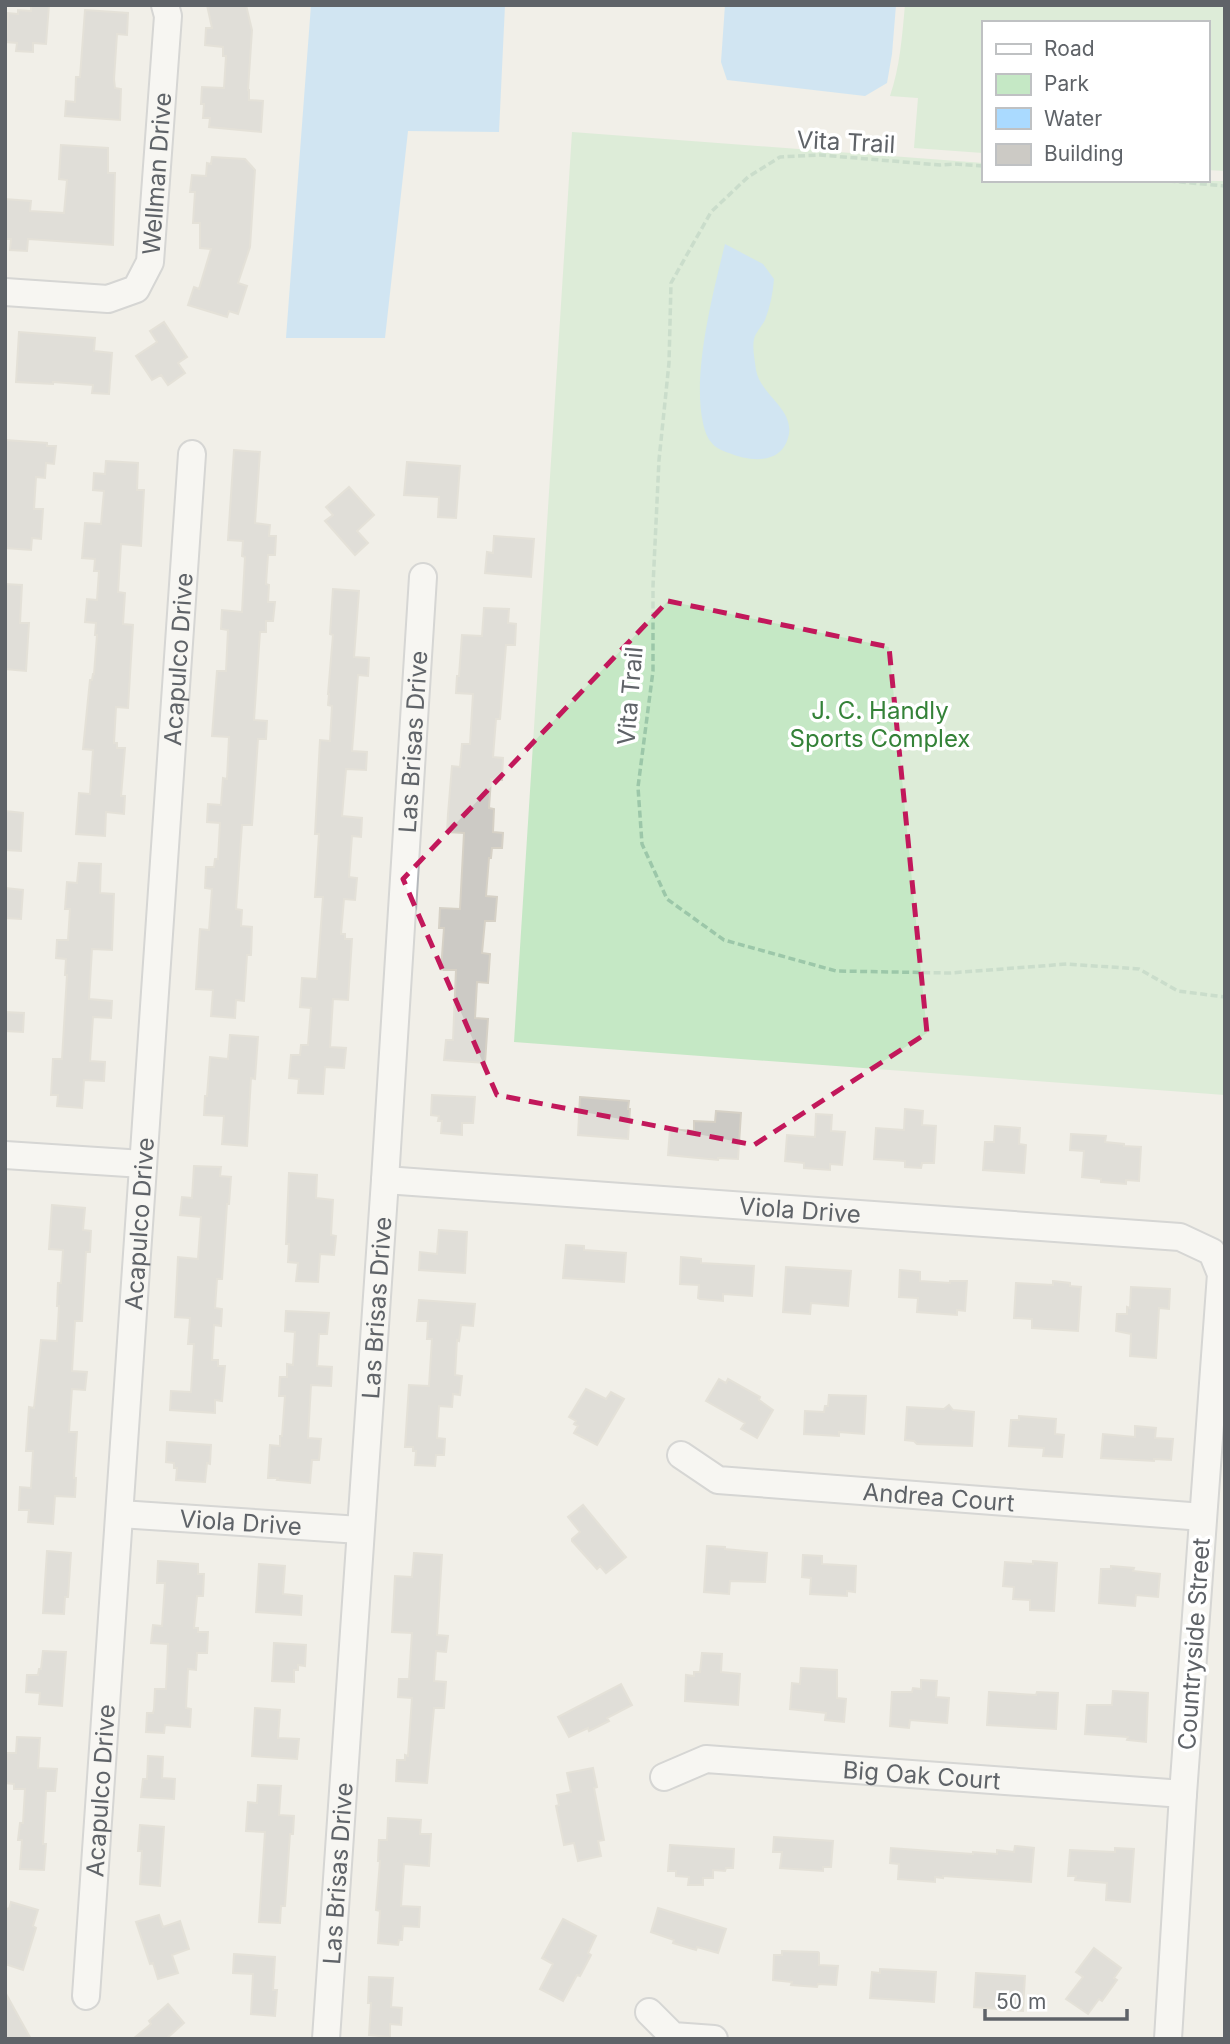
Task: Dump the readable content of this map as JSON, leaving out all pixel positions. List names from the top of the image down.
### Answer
{
  "streets": {
    "street": [
      "Wellman Drive",
      "Acapulco Drive",
      "Las Brisas Drive",
      "Viola Drive",
      "Andrea Court",
      "Countryside Street",
      "Big Oak Court"
    ],
    "path": ["Vita Trail"]
  },
  "crossings": [
    ["Acapulco Drive", "Viola Drive"],
    ["Las Brisas Drive", "Viola Drive"],
    ["Viola Drive", "Countryside Street"],
    ["Andrea Court", "Countryside Street"],
    ["Countryside Street", "Big Oak Court"]
  ],
  "parks": ["J. C. Handly Sports Complex"],
  "legend": [
    "Road",
    "Park",
    "Water",
    "Building"
  ],
  "scale_bar": "50 m"
}
